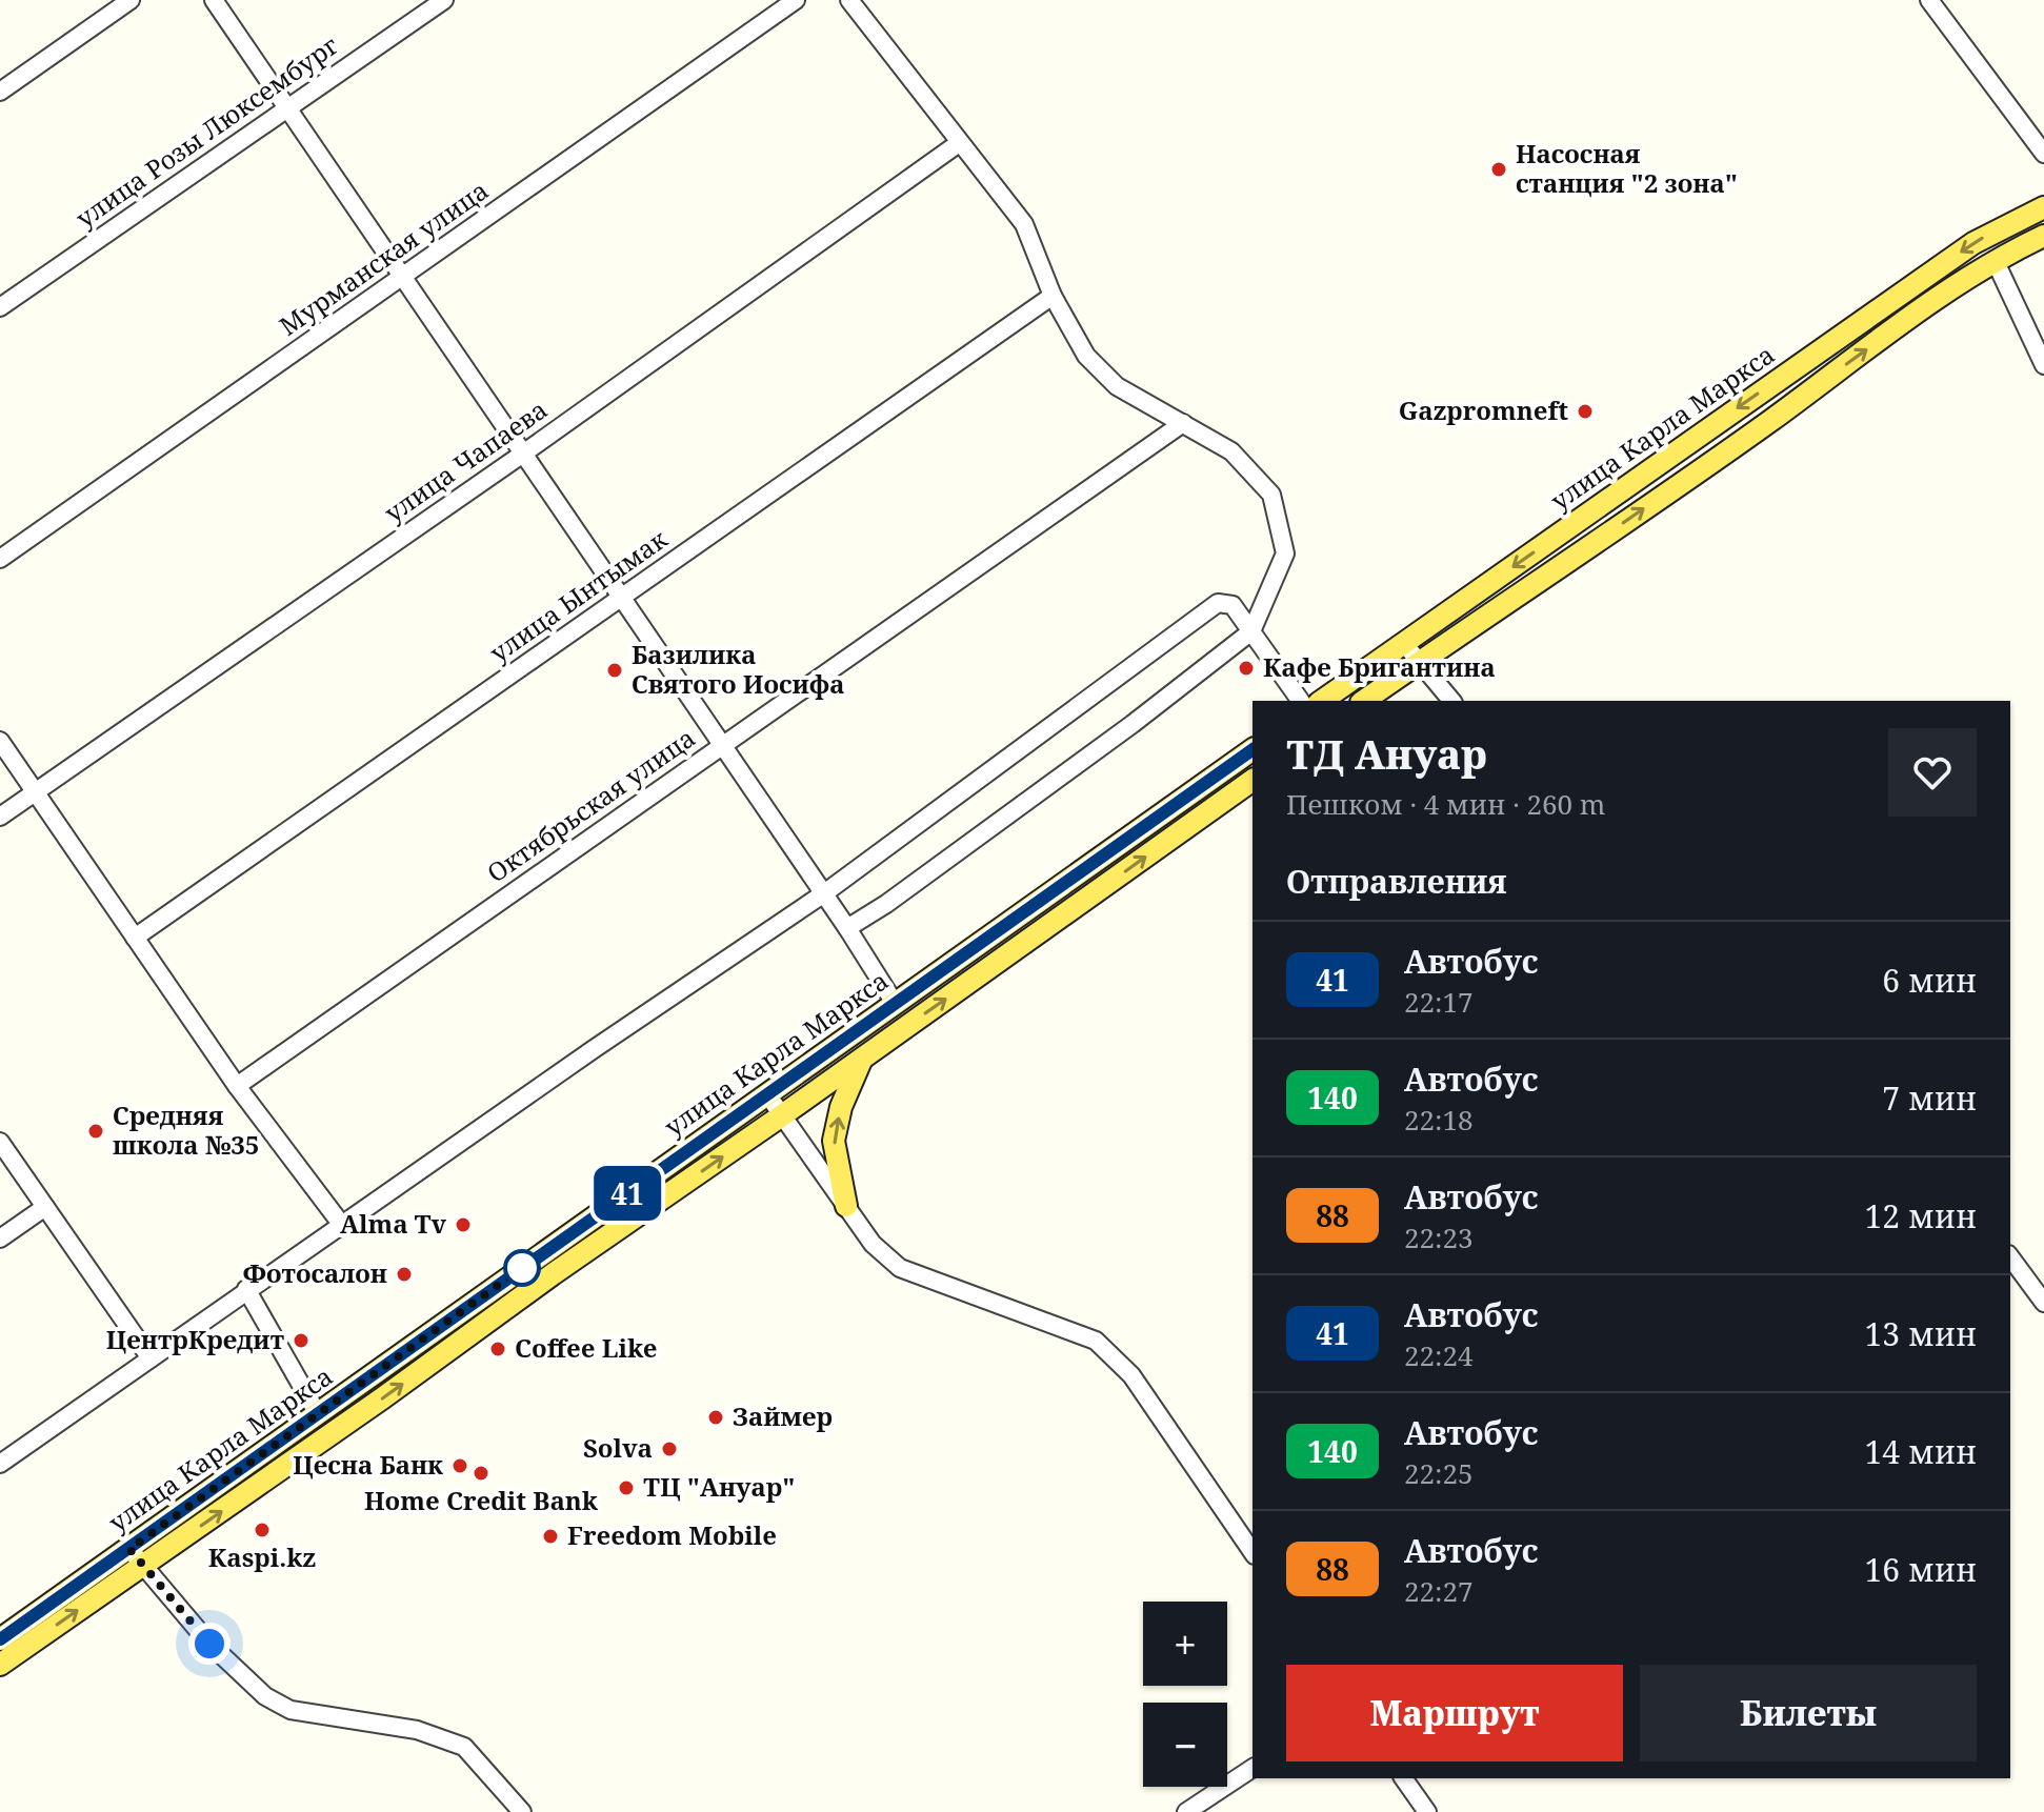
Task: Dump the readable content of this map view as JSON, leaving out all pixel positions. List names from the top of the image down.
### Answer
{
  "streets": {
    "main road": ["улица Карла Маркса"],
    "street": [
      "улица Розы Люксембург",
      "Мурманская улица",
      "улица Чапаева",
      "улица Ынтымак",
      "Октябрьская улица"
    ]
  },
  "places": [
    "Насосная станция \"2 зона\"",
    "Gazpromneft",
    "Кафе Бригантина",
    "Базилика Святого Иосифа",
    "Средняя школа №35",
    "Alma Tv",
    "Фотосалон",
    "ЦентрКредит",
    "Coffee Like",
    "Займер",
    "Solva",
    "Цесна Банк",
    "Home Credit Bank",
    "ТЦ \"Ануар\"",
    "Kaspi.kz",
    "Freedom Mobile"
  ],
  "lines": ["bus line 41"],
  "page": {
    "on_map": "41",
    "heading": [
      ["ТД Ануар", "Пешком · 4 мин · 260 m"],
      "Отправления"
    ],
    "list": [
      {
        "mark": "41",
        "name": "Автобус",
        "note": "22:17",
        "value": "6 мин"
      },
      {
        "mark": "140",
        "name": "Автобус",
        "note": "22:18",
        "value": "7 мин"
      },
      {
        "mark": "88",
        "name": "Автобус",
        "note": "22:23",
        "value": "12 мин"
      },
      {
        "mark": "41",
        "name": "Автобус",
        "note": "22:24",
        "value": "13 мин"
      },
      {
        "mark": "140",
        "name": "Автобус",
        "note": "22:25",
        "value": "14 мин"
      },
      {
        "mark": "88",
        "name": "Автобус",
        "note": "22:27",
        "value": "16 мин"
      }
    ],
    "map_buttons": ["+", "−"],
    "buttons": ["Маршрут", "Билеты"]
  }
}
